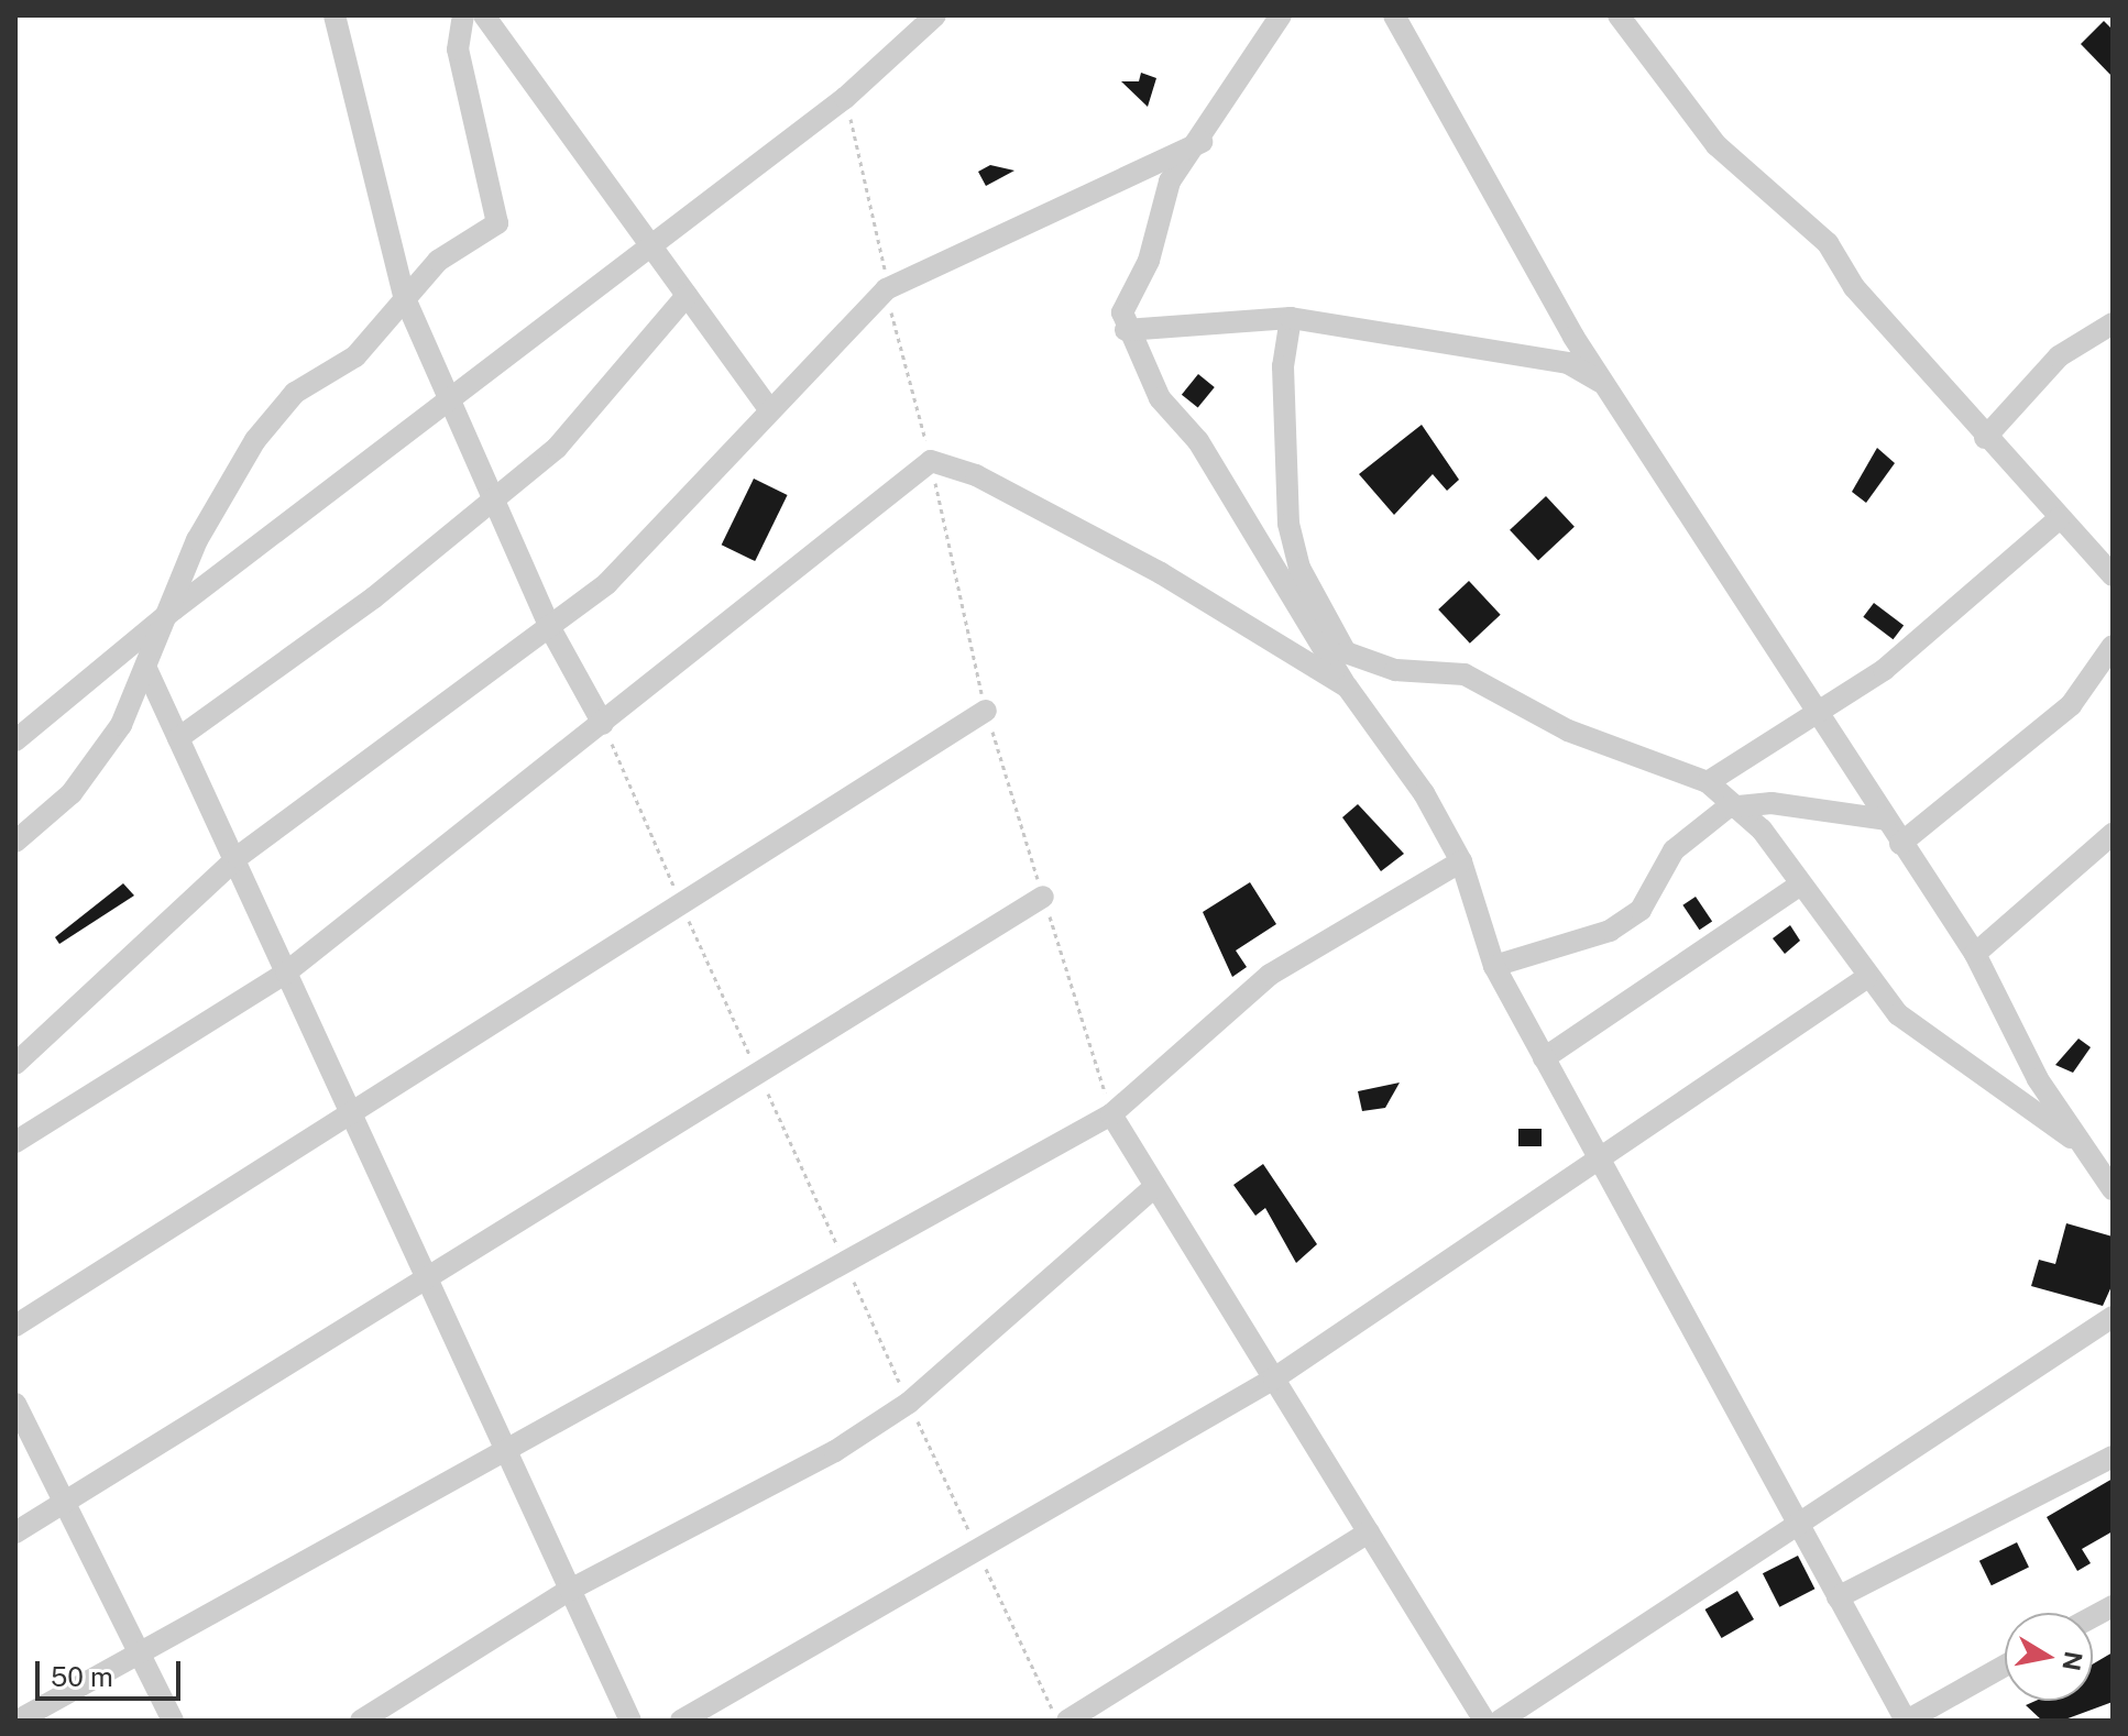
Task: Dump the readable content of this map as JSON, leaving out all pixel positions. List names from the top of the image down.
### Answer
{
  "scale_bar": "50 m",
  "north": "right"
}
